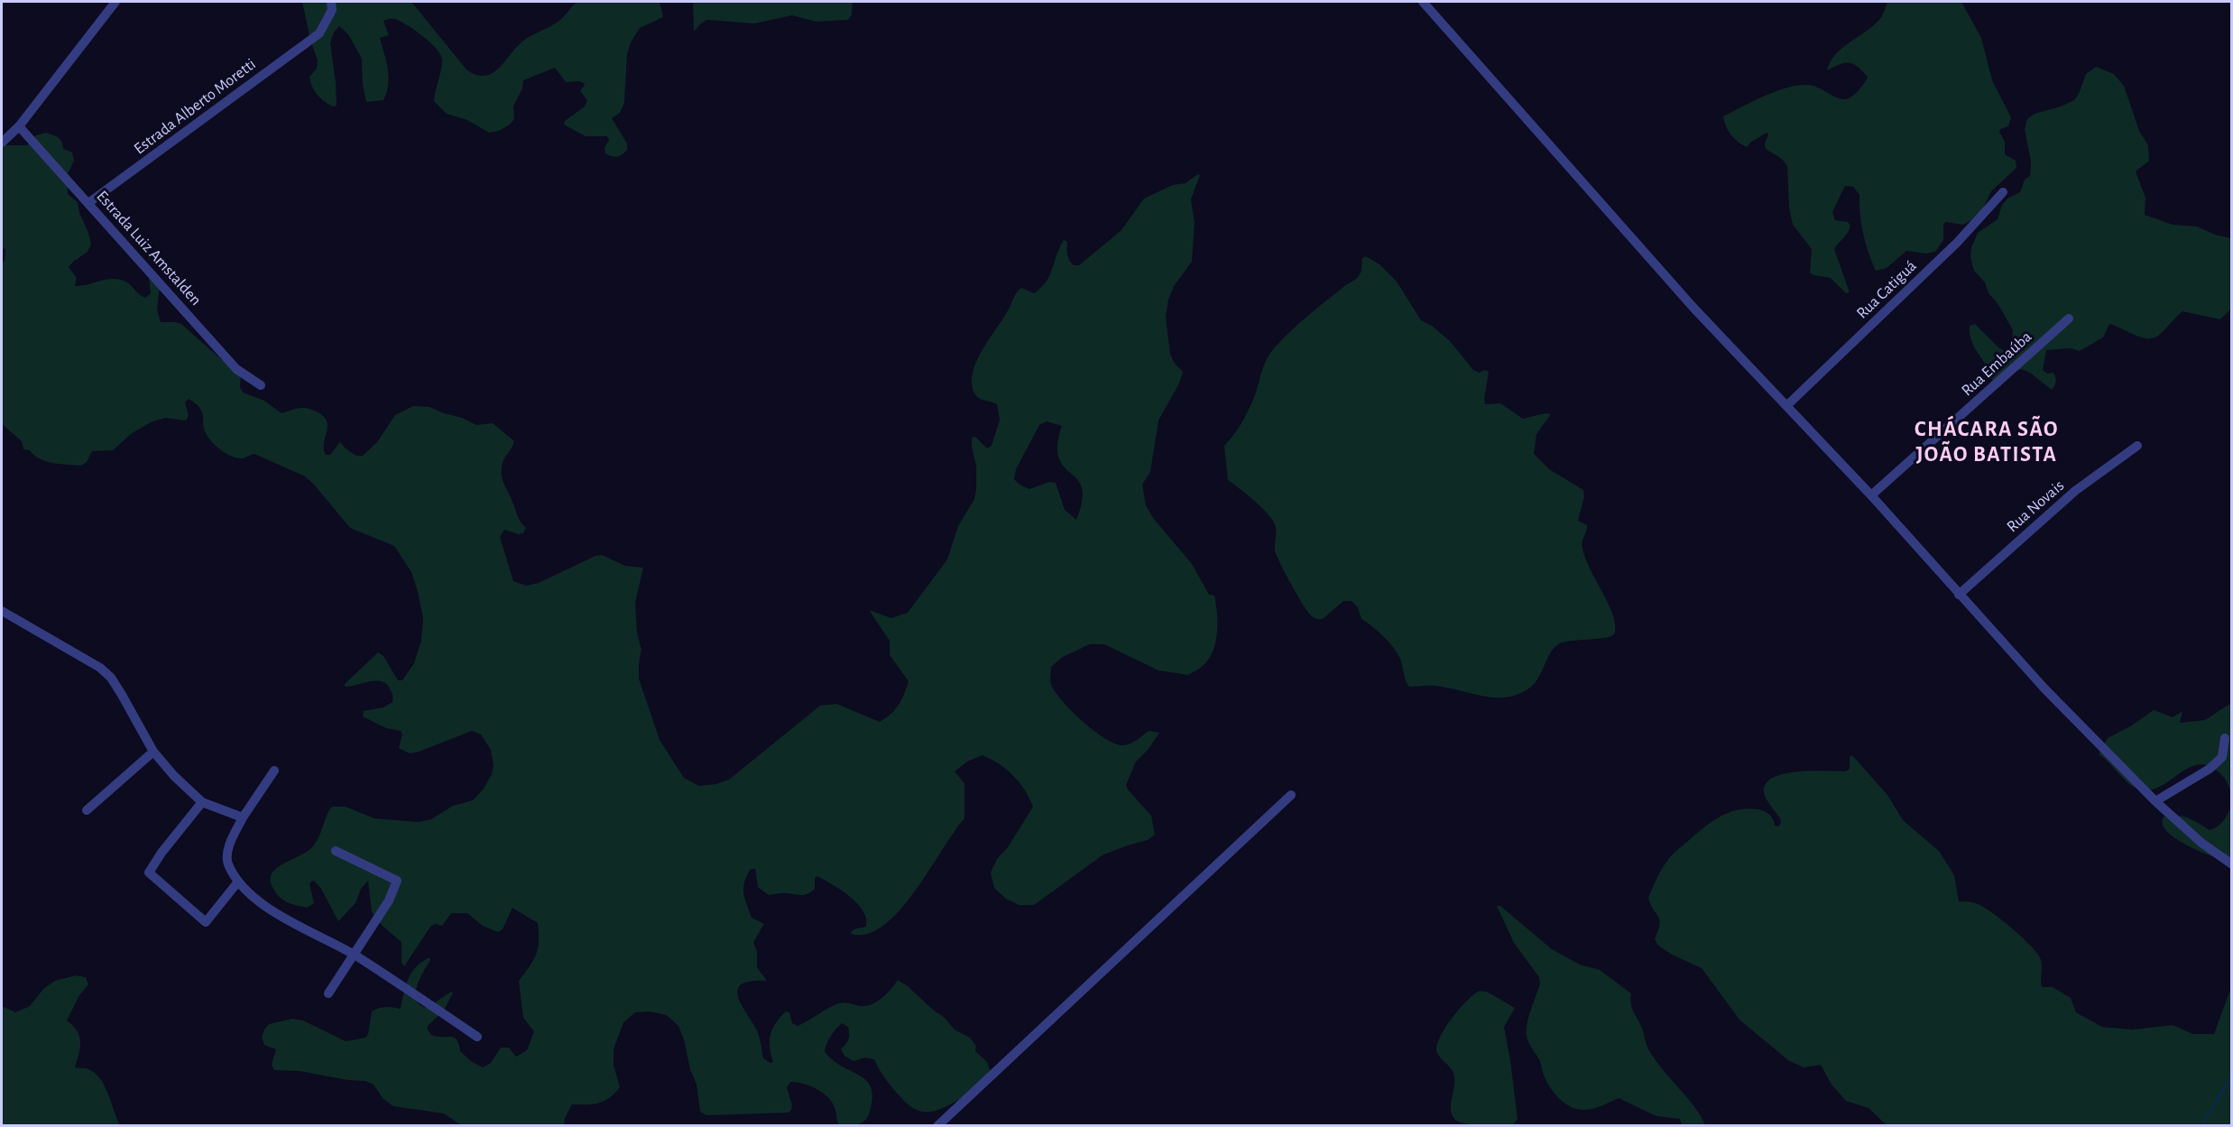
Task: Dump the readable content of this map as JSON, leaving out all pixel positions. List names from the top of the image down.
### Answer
{
  "streets": {
    "street": [
      "Estrada Alberto Moretti",
      "Estrada Luiz Amstalden",
      "Rua Catiguá",
      "Rua Embaúba",
      "Rua Novais"
    ]
  },
  "crossings": [
    ["Estrada Alberto Moretti", "Estrada Luiz Amstalden"]
  ],
  "districts": ["CHÁCARA SÃO JOÃO BATISTA"]
}
